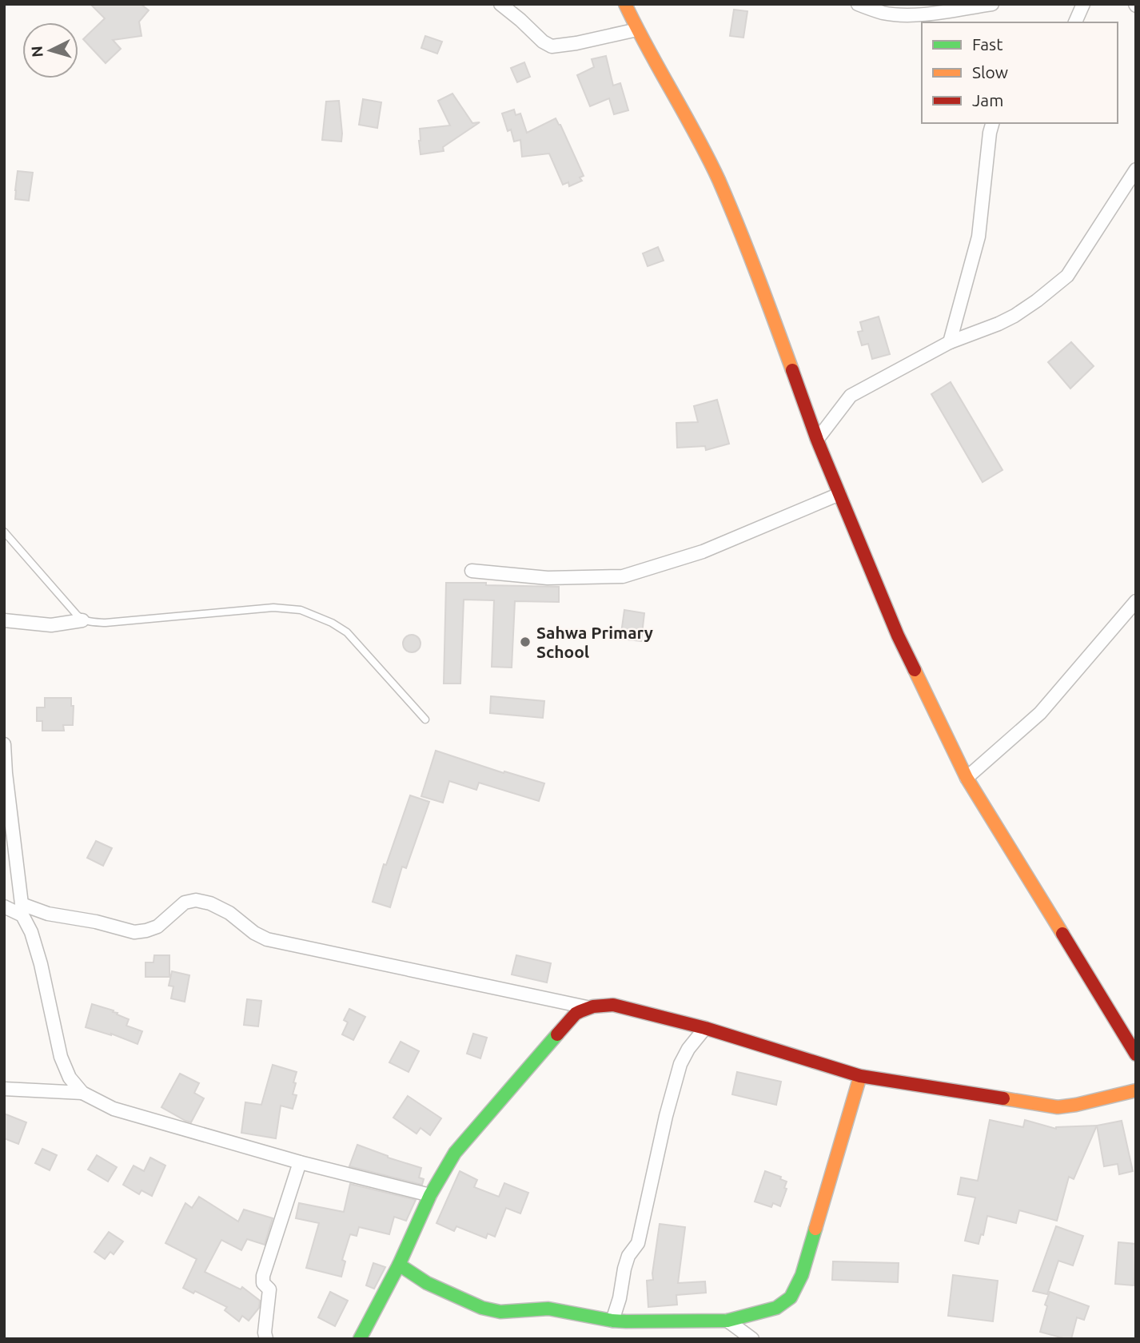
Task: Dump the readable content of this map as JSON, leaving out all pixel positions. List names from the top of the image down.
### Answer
{
  "places": ["Sahwa Primary School"],
  "legend": ["Fast", "Slow", "Jam"],
  "north": "left"
}
